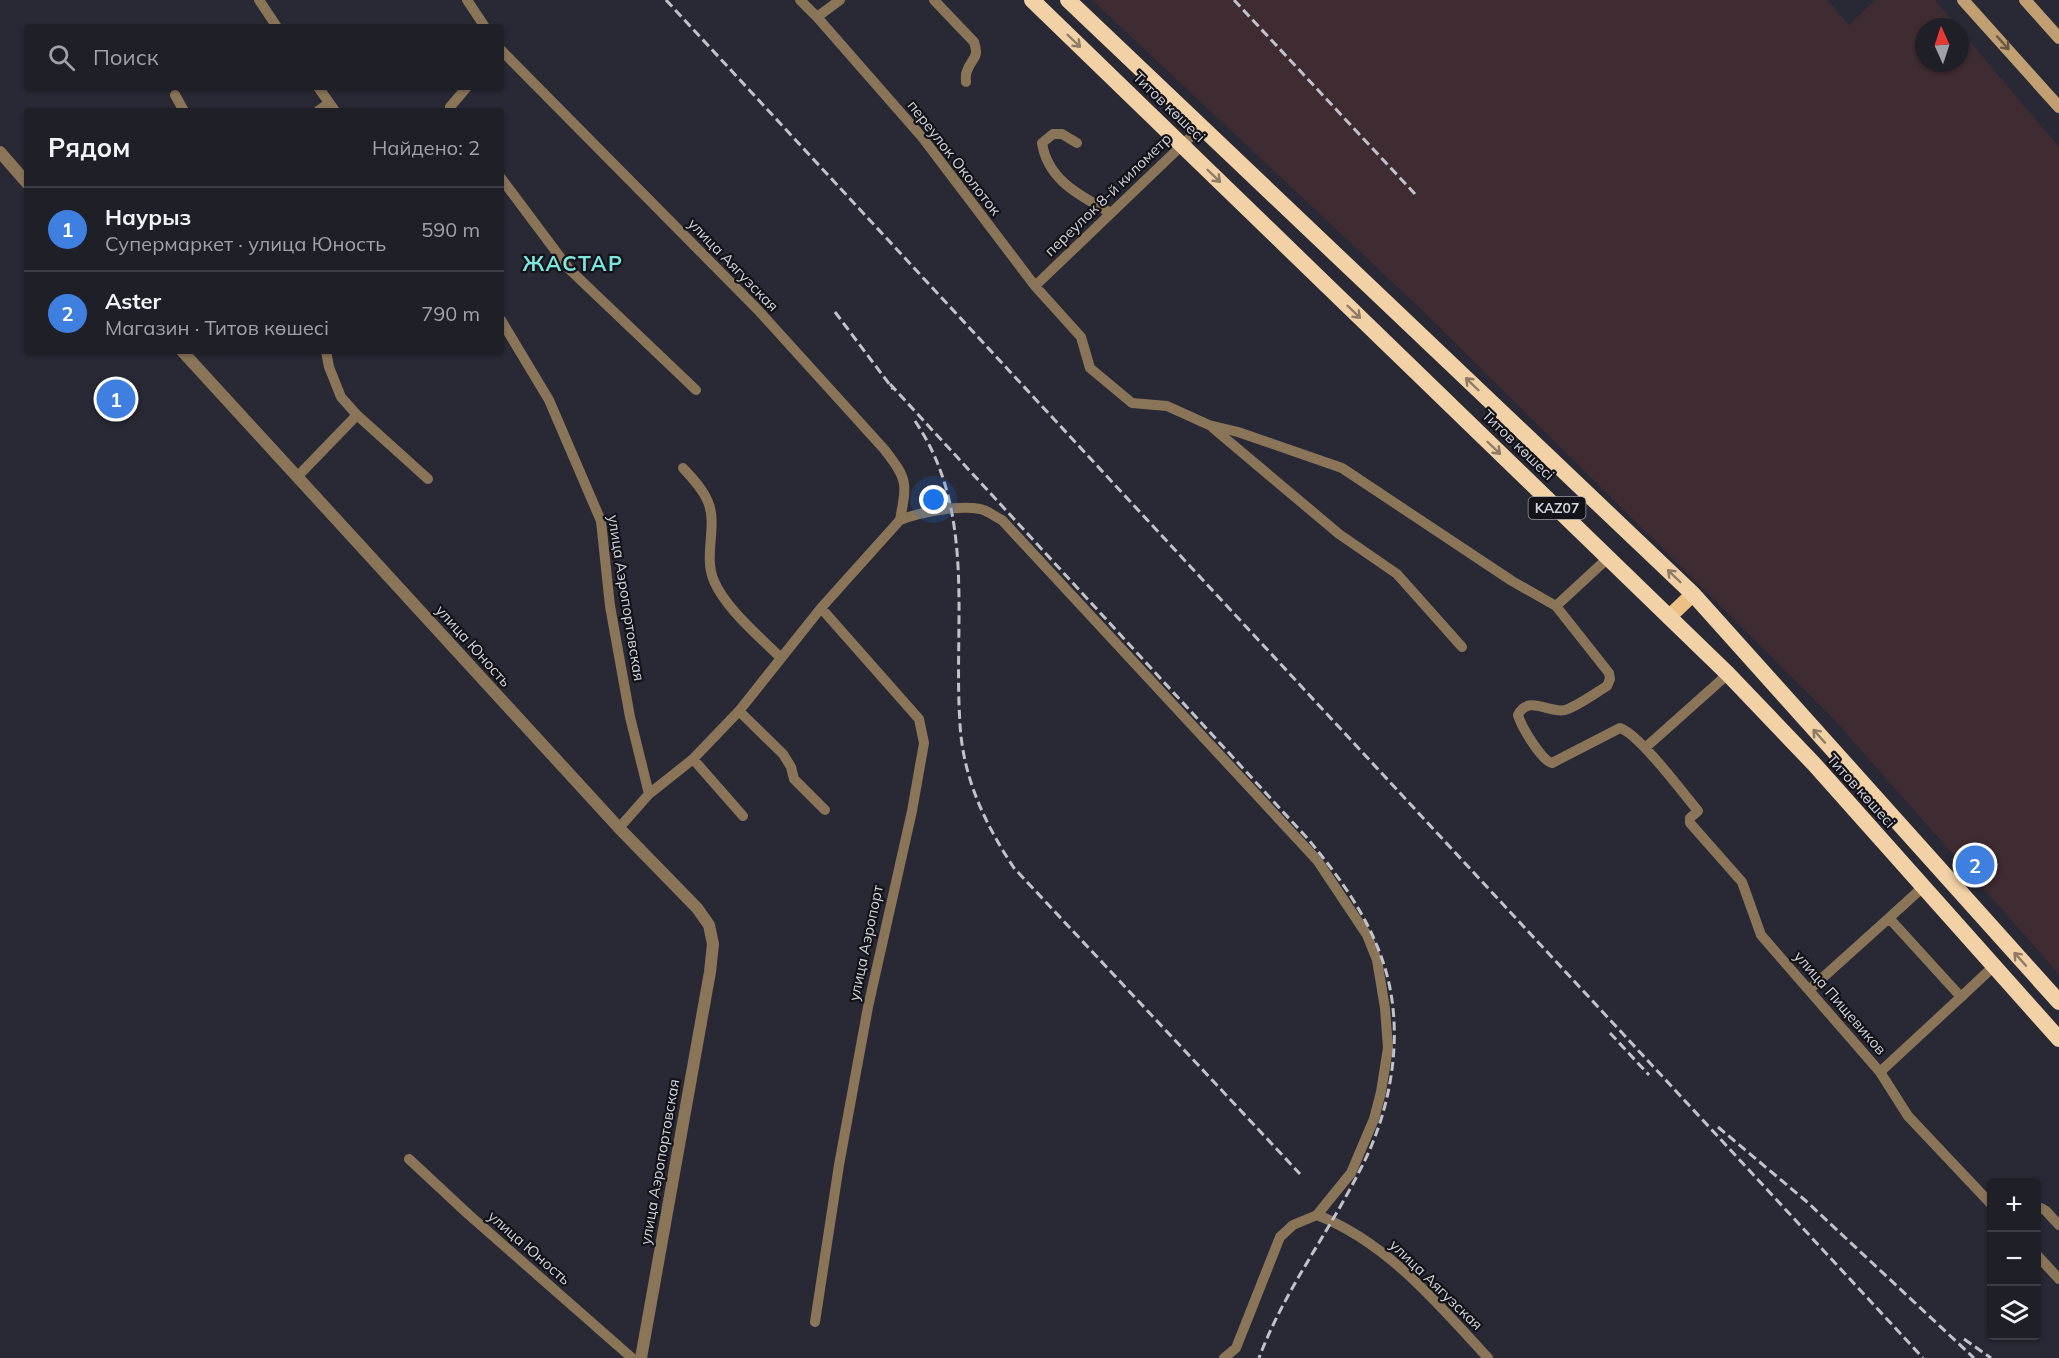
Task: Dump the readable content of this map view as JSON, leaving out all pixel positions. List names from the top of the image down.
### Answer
{
  "streets": {
    "highway": ["Титов көшесі", "KAZ07"],
    "street": [
      "переулок Околоток",
      "переулок 8-й километр",
      "улица Аягузская",
      "улица Аэропортовская",
      "улица Юность",
      "улица Аэропорт",
      "улица Пищевиков"
    ]
  },
  "crossings": [
    ["Титов көшесі", "переулок 8-й километр"],
    ["переулок Околоток", "переулок 8-й километр"],
    ["улица Аэропортовская", "улица Юность"]
  ],
  "districts": ["ЖАСТАР"],
  "north": "top",
  "page": {
    "search": "Поиск",
    "heading": ["Рядом", "Найдено: 2"],
    "list": [
      {
        "mark": "1",
        "name": "Наурыз",
        "note": "Супермаркет · улица Юность",
        "value": "590 m"
      },
      {
        "mark": "2",
        "name": "Aster",
        "note": "Магазин · Титов көшесі",
        "value": "790 m"
      }
    ],
    "pins": ["1", "2"],
    "map_buttons": ["+", "−"]
  }
}
